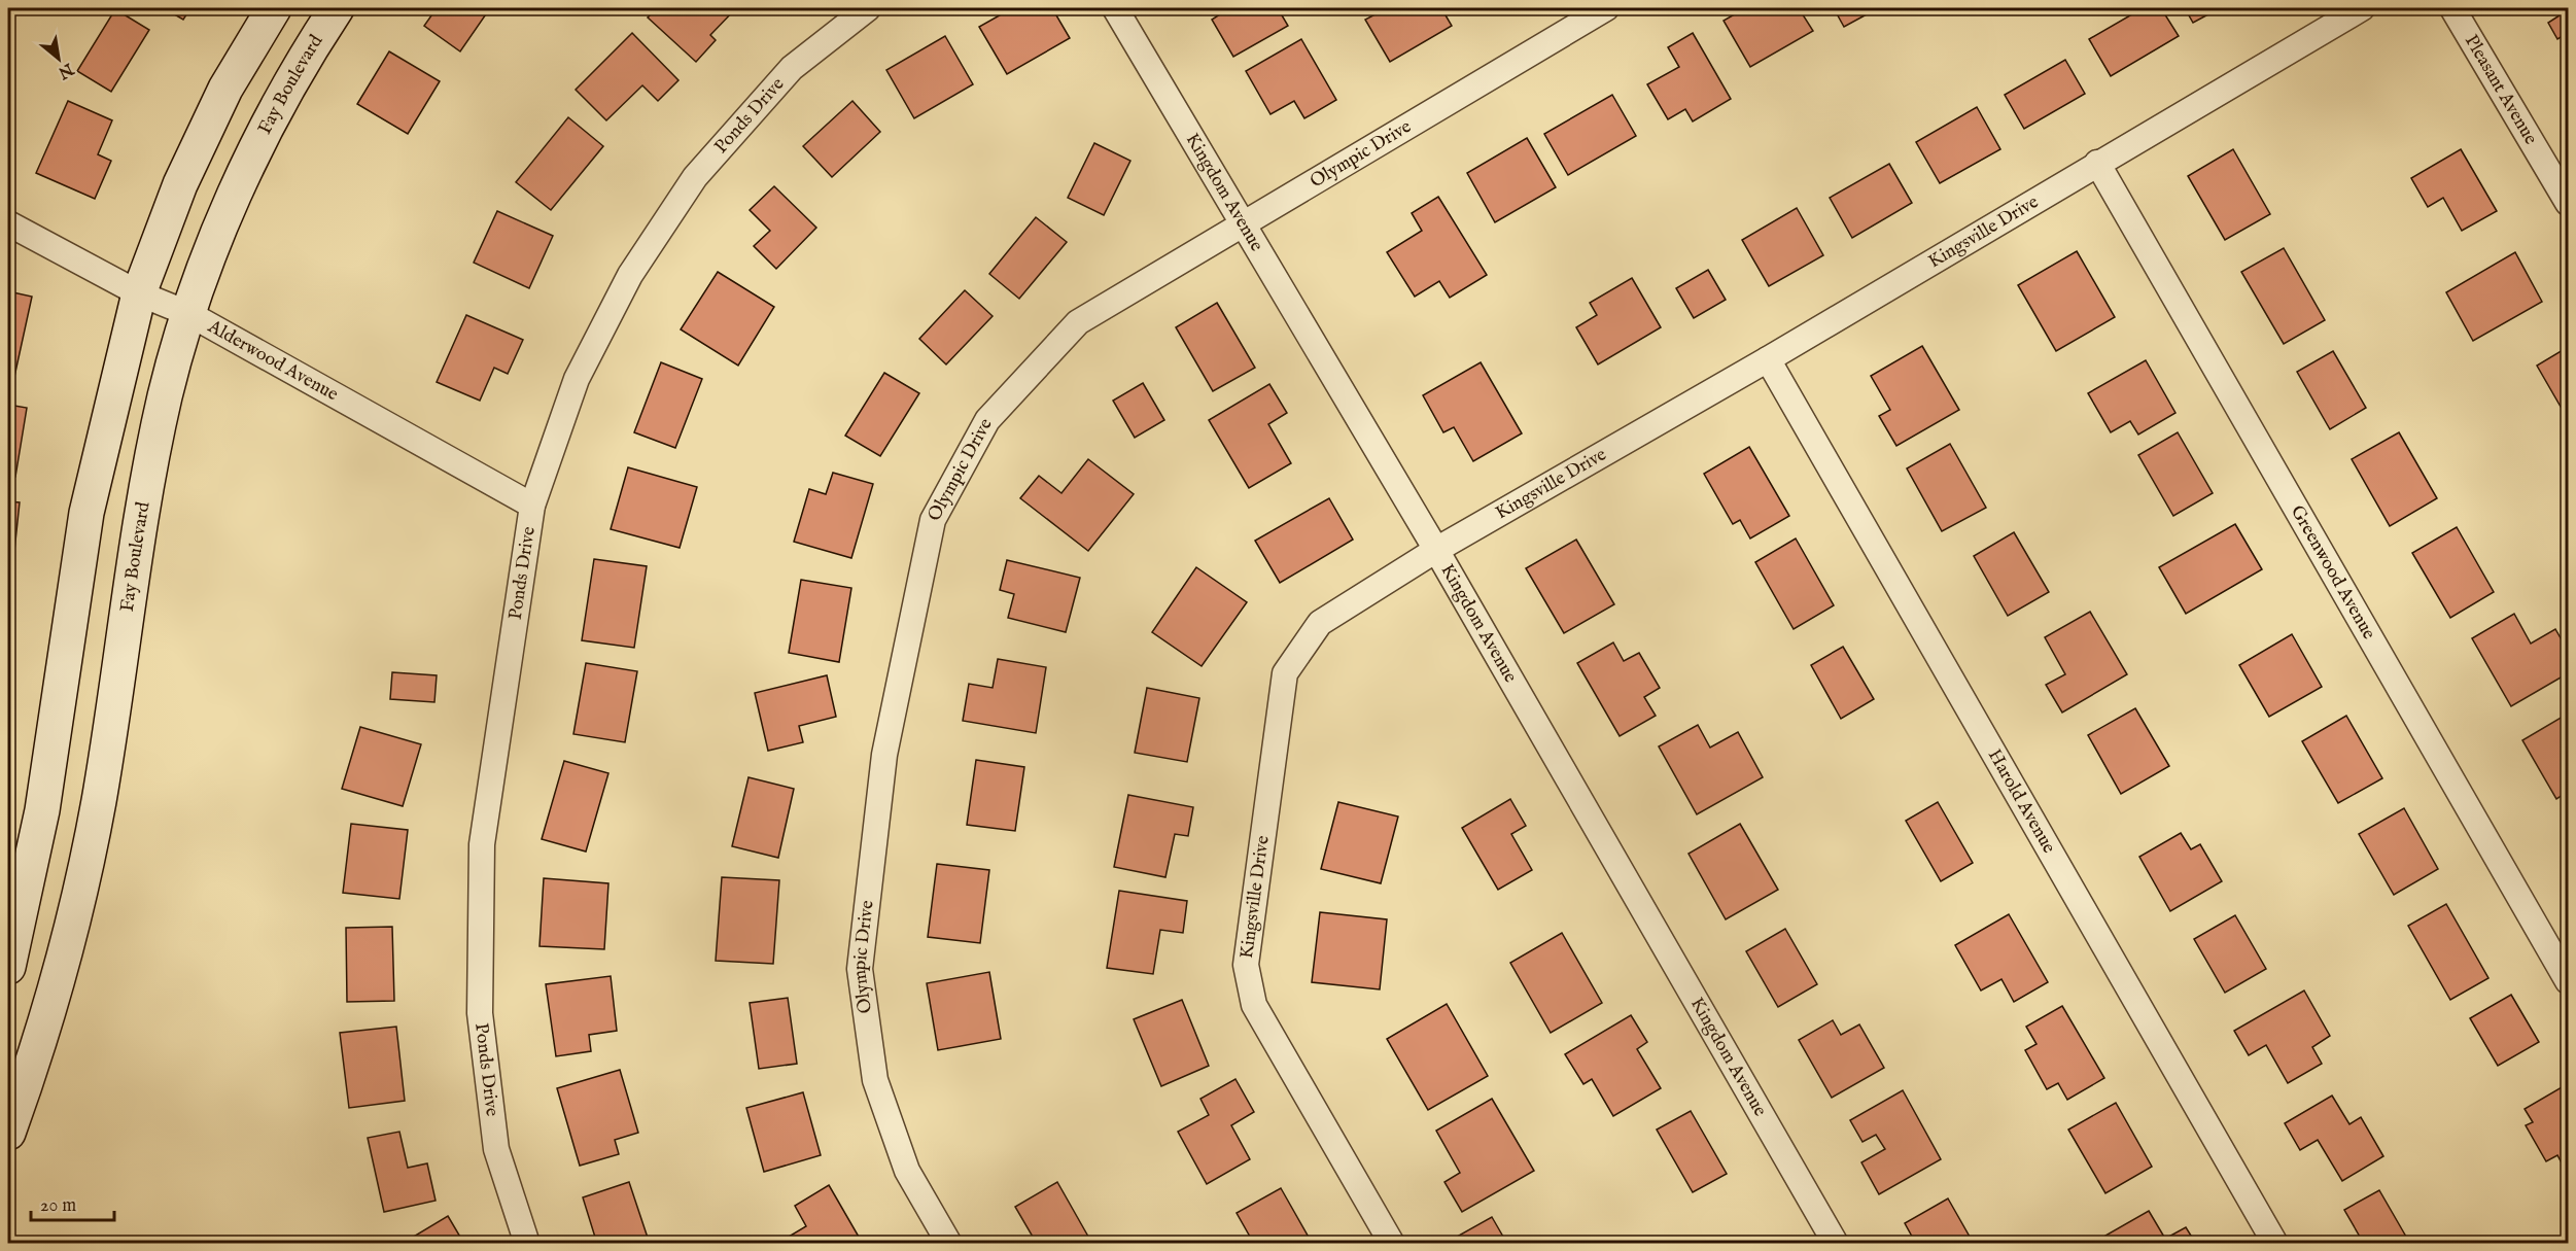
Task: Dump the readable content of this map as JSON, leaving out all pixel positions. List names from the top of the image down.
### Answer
{
  "streets": {
    "main road": ["Fay Boulevard"],
    "street": [
      "Pleasant Avenue",
      "Ponds Drive",
      "Olympic Drive",
      "Kingdom Avenue",
      "Kingsville Drive",
      "Alderwood Avenue",
      "Greenwood Avenue",
      "Harold Avenue"
    ]
  },
  "crossings": [
    ["Fay Boulevard", "Alderwood Avenue"],
    ["Ponds Drive", "Alderwood Avenue"],
    ["Olympic Drive", "Kingdom Avenue"],
    ["Kingdom Avenue", "Kingsville Drive"],
    ["Kingsville Drive", "Greenwood Avenue"],
    ["Kingsville Drive", "Harold Avenue"]
  ],
  "scale_bar": "20 m",
  "north": "bottom right"
}
